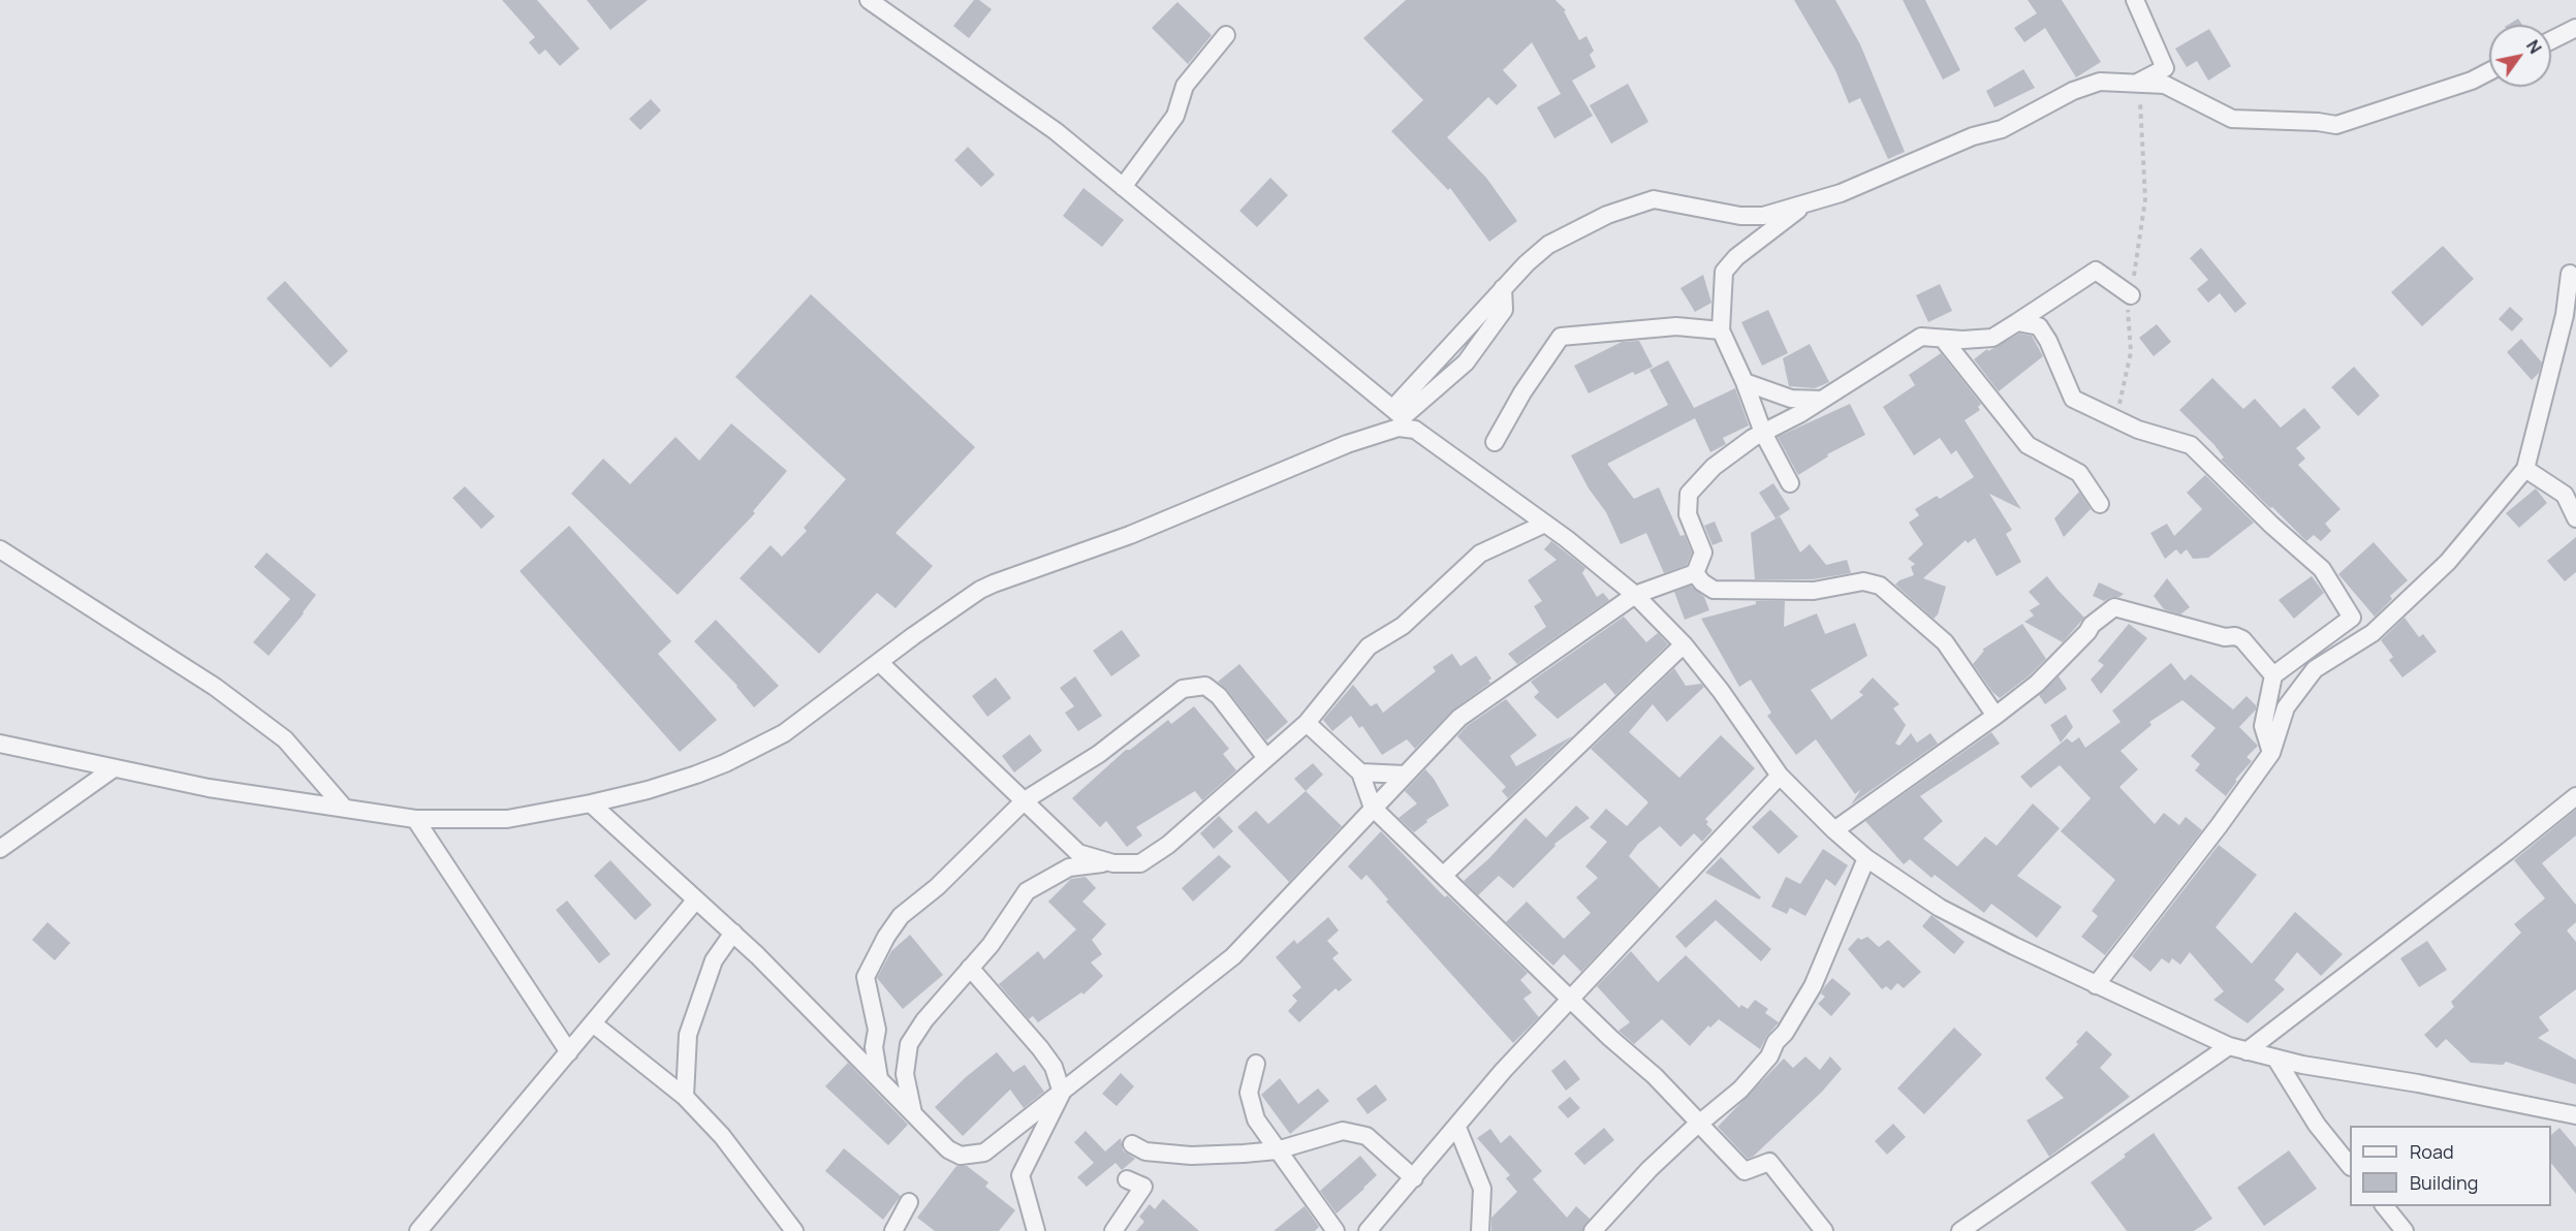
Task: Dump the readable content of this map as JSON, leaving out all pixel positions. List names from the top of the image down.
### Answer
{
  "legend": ["Road", "Building"],
  "north": "top right"
}
